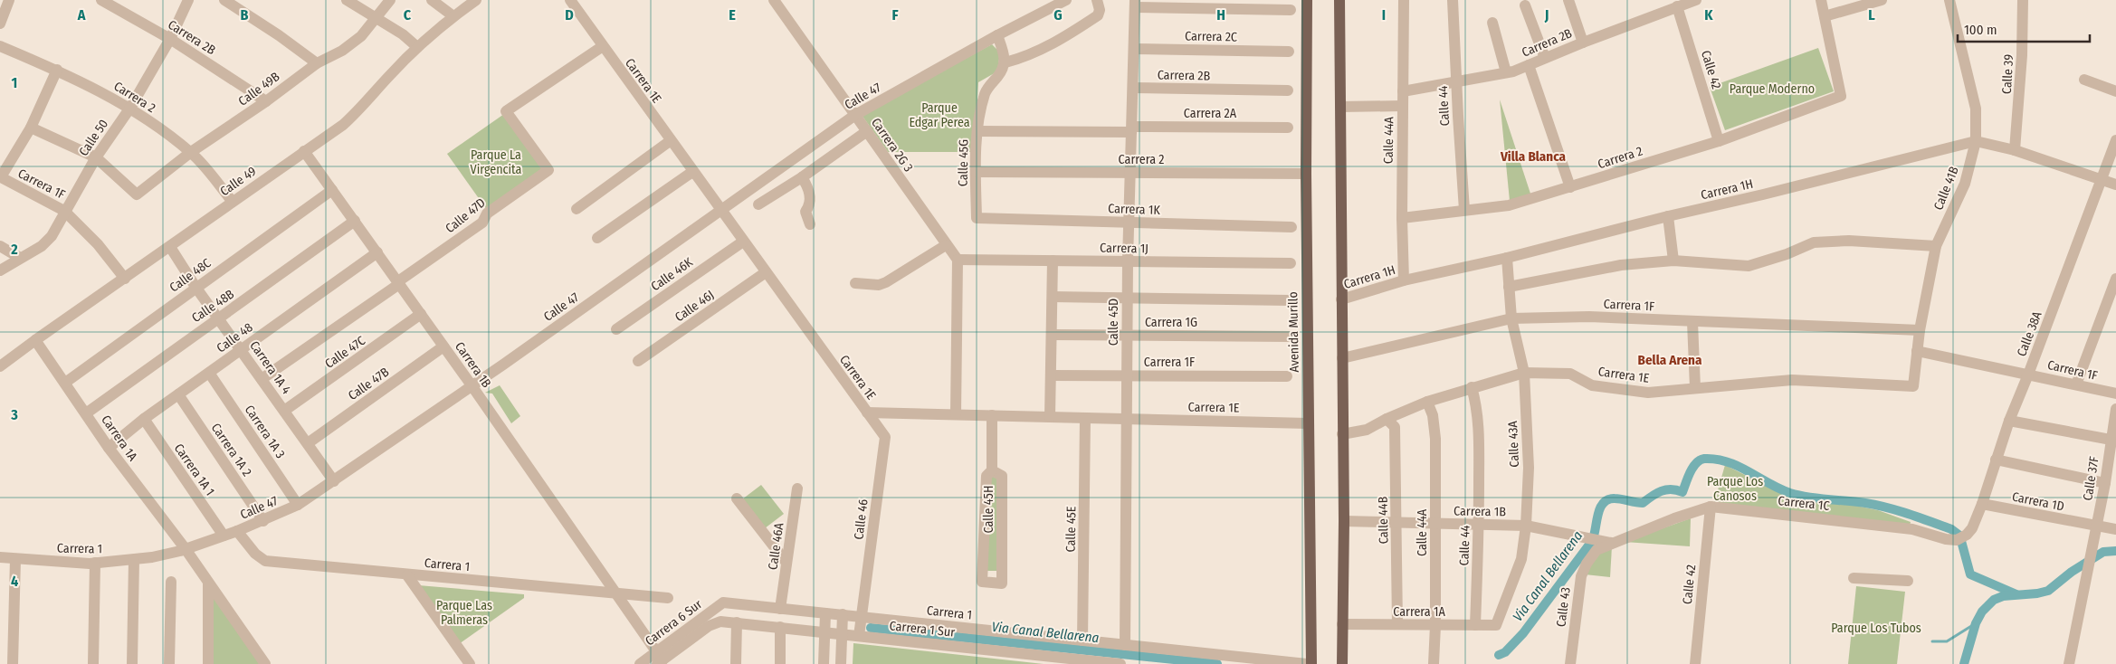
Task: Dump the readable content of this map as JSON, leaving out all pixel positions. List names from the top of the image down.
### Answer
{
  "streets": {
    "main road": ["Avenida Murillo"],
    "street": [
      "Carrera 2C",
      "Carrera 2B",
      "Calle 42",
      "Calle 39",
      "Carrera 1E",
      "Calle 49B",
      "Calle 47",
      "Carrera 2",
      "Calle 44",
      "Carrera 2A",
      "Calle 50",
      "Calle 44A",
      "Carrera 2G 3",
      "Calle 45G",
      "Calle 49",
      "Carrera 1F",
      "Calle 41B",
      "Carrera 1H",
      "Carrera 1K",
      "Calle 47D",
      "Carrera 1J",
      "Calle 46K",
      "Calle 48C",
      "Calle 48B",
      "Calle 46J",
      "Calle 45D",
      "Carrera 1G",
      "Calle 38A",
      "Calle 48",
      "Calle 47C",
      "Carrera 1B",
      "Carrera 1A 4",
      "Calle 47B",
      "Carrera 1A 3",
      "Carrera 1A",
      "Calle 43A",
      "Carrera 1A 2",
      "Carrera 1A 1",
      "Calle 37F",
      "Carrera 1D",
      "Carrera 1C",
      "Calle 45H",
      "Calle 46",
      "Calle 44B",
      "Calle 45E",
      "Calle 46A",
      "Carrera 1",
      "Calle 43",
      "Carrera 6 Sur",
      "Carrera 1 Sur"
    ]
  },
  "crossings": [
    ["Carrera 2C", "Calle 45D"],
    ["Carrera 2B", "Calle 42"],
    ["Carrera 2B", "Calle 49B"],
    ["Carrera 2B", "Calle 44"],
    ["Carrera 2B", "Calle 50"],
    ["Carrera 2B", "Calle 44A"],
    ["Carrera 2B", "Calle 45D"],
    ["Calle 42", "Carrera 2"],
    ["Calle 42", "Carrera 1C"],
    ["Calle 39", "Carrera 1H"],
    ["Carrera 1E", "Calle 47"],
    ["Carrera 1E", "Calle 44"],
    ["Carrera 1E", "Calle 44A"],
    ["Carrera 1E", "Calle 41B"],
    ["Carrera 1E", "Calle 47D"],
    ["Carrera 1E", "Calle 46K"],
    ["Carrera 1E", "Calle 46J"],
    ["Carrera 1E", "Calle 45D"],
    ["Carrera 1E", "Avenida Murillo"],
    ["Carrera 1E", "Calle 43A"],
    ["Carrera 1E", "Calle 45H"],
    ["Carrera 1E", "Calle 46"],
    ["Carrera 1E", "Calle 44B"],
    ["Carrera 1E", "Calle 45E"],
    ["Calle 49B", "Carrera 2"],
    ["Calle 49B", "Calle 50"],
    ["Calle 47", "Carrera 2G 3"],
    ["Calle 47", "Carrera 1B"],
    ["Calle 47", "Carrera 1A 4"],
    ["Calle 47", "Carrera 1A 3"],
    ["Calle 47", "Carrera 1A"],
    ["Calle 47", "Carrera 1A 2"],
    ["Calle 47", "Carrera 1A 1"],
    ["Calle 47", "Carrera 1"],
    ["Carrera 2", "Calle 44"],
    ["Carrera 2", "Calle 50"],
    ["Carrera 2", "Calle 44A"],
    ["Carrera 2", "Calle 45G"],
    ["Carrera 2", "Calle 49"],
    ["Carrera 2", "Calle 45D"],
    ["Carrera 2", "Avenida Murillo"],
    ["Calle 44", "Carrera 1B"],
    ["Calle 44", "Carrera 1A"],
    ["Carrera 2A", "Calle 45G"],
    ["Carrera 2A", "Calle 45D"],
    ["Calle 50", "Carrera 1F"],
    ["Calle 44A", "Carrera 1H"],
    ["Calle 44A", "Carrera 1B"],
    ["Calle 44A", "Carrera 1A"],
    ["Carrera 2G 3", "Carrera 1J"],
    ["Calle 45G", "Carrera 1K"],
    ["Calle 49", "Carrera 1F"],
    ["Calle 49", "Carrera 1B"],
    ["Calle 49", "Carrera 1A 4"],
    ["Calle 49", "Carrera 1A"],
    ["Carrera 1F", "Calle 41B"],
    ["Carrera 1F", "Calle 45D"],
    ["Carrera 1F", "Calle 38A"],
    ["Carrera 1F", "Calle 43A"],
    ["Calle 41B", "Carrera 1H"],
    ["Carrera 1H", "Calle 38A"],
    ["Carrera 1H", "Calle 43A"],
    ["Carrera 1K", "Calle 45D"],
    ["Calle 47D", "Carrera 1B"],
    ["Calle 47D", "Carrera 1A 4"],
    ["Carrera 1J", "Calle 45D"],
    ["Calle 48C", "Carrera 1B"],
    ["Calle 48C", "Carrera 1A 4"],
    ["Calle 48C", "Carrera 1A"],
    ["Calle 48B", "Carrera 1B"],
    ["Calle 48B", "Carrera 1A 4"],
    ["Calle 48B", "Carrera 1A"],
    ["Calle 45D", "Carrera 1G"],
    ["Calle 45D", "Carrera 1"],
    ["Calle 38A", "Carrera 1D"],
    ["Calle 38A", "Carrera 1C"],
    ["Calle 48", "Carrera 1B"],
    ["Calle 48", "Carrera 1A 4"],
    ["Calle 48", "Carrera 1A 3"],
    ["Calle 48", "Carrera 1A"],
    ["Calle 48", "Carrera 1A 2"],
    ["Calle 48", "Carrera 1A 1"],
    ["Calle 47C", "Carrera 1B"],
    ["Calle 47C", "Carrera 1A 4"],
    ["Carrera 1B", "Calle 47B"],
    ["Carrera 1B", "Calle 43A"],
    ["Carrera 1B", "Carrera 1C"],
    ["Carrera 1B", "Calle 44B"],
    ["Carrera 1B", "Carrera 1"],
    ["Carrera 1B", "Calle 43"],
    ["Carrera 1B", "Carrera 6 Sur"],
    ["Carrera 1A 4", "Calle 47B"],
    ["Carrera 1A", "Calle 43A"],
    ["Carrera 1A", "Calle 44B"],
    ["Carrera 1A", "Carrera 1"],
    ["Calle 37F", "Carrera 1D"],
    ["Carrera 1C", "Calle 43"],
    ["Calle 46", "Carrera 1"],
    ["Calle 46", "Carrera 1 Sur"],
    ["Calle 45E", "Carrera 1"],
    ["Calle 46A", "Carrera 1"],
    ["Carrera 1", "Carrera 6 Sur"],
    ["Carrera 6 Sur", "Carrera 1 Sur"]
  ],
  "districts": ["Villa Blanca", "Bella Arena"],
  "water": ["Via Canal Bellarena"],
  "parks": [
    "Parque Moderno",
    "Parque Edgar Perea",
    "Parque La Virgencita",
    "Parque Los Canosos",
    "Parque Las Palmeras",
    "Parque Los Tubos"
  ],
  "scale_bar": "100 m",
  "grid": {
    "columns": [
      "A",
      "B",
      "C",
      "D",
      "E",
      "F",
      "G",
      "H",
      "I",
      "J",
      "K",
      "L"
    ],
    "rows": [
      "1",
      "2",
      "3",
      "4"
    ]
  }
}
